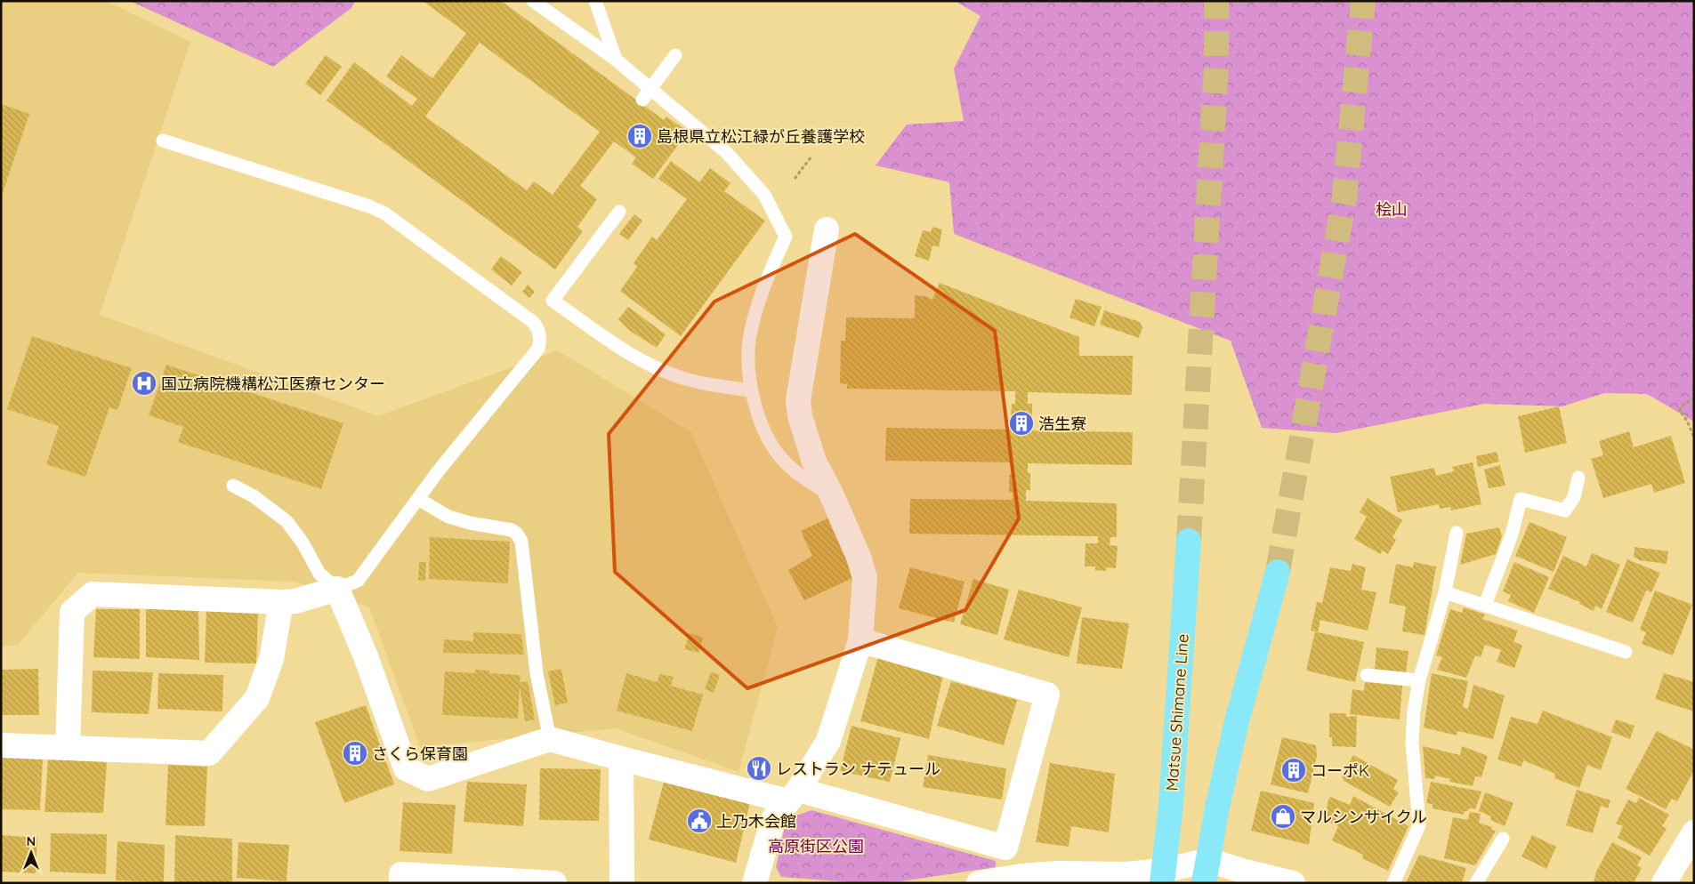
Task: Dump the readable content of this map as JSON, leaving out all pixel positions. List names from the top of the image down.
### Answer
{
  "streets": {
    "main road": ["Matsue Shimane Line"]
  },
  "parks": ["桧山", "高原街区公園"],
  "places": {
    "building": [
      "島根県立松江緑が丘養護学校",
      "浩生寮",
      "さくら保育園",
      "コーポK"
    ],
    "hospital": ["国立病院機構松江医療センター"],
    "restaurant": ["レストラン ナテュール"],
    "shop": ["マルシンサイクル"],
    "public building": ["上乃木会館"]
  },
  "north": "top"
}
